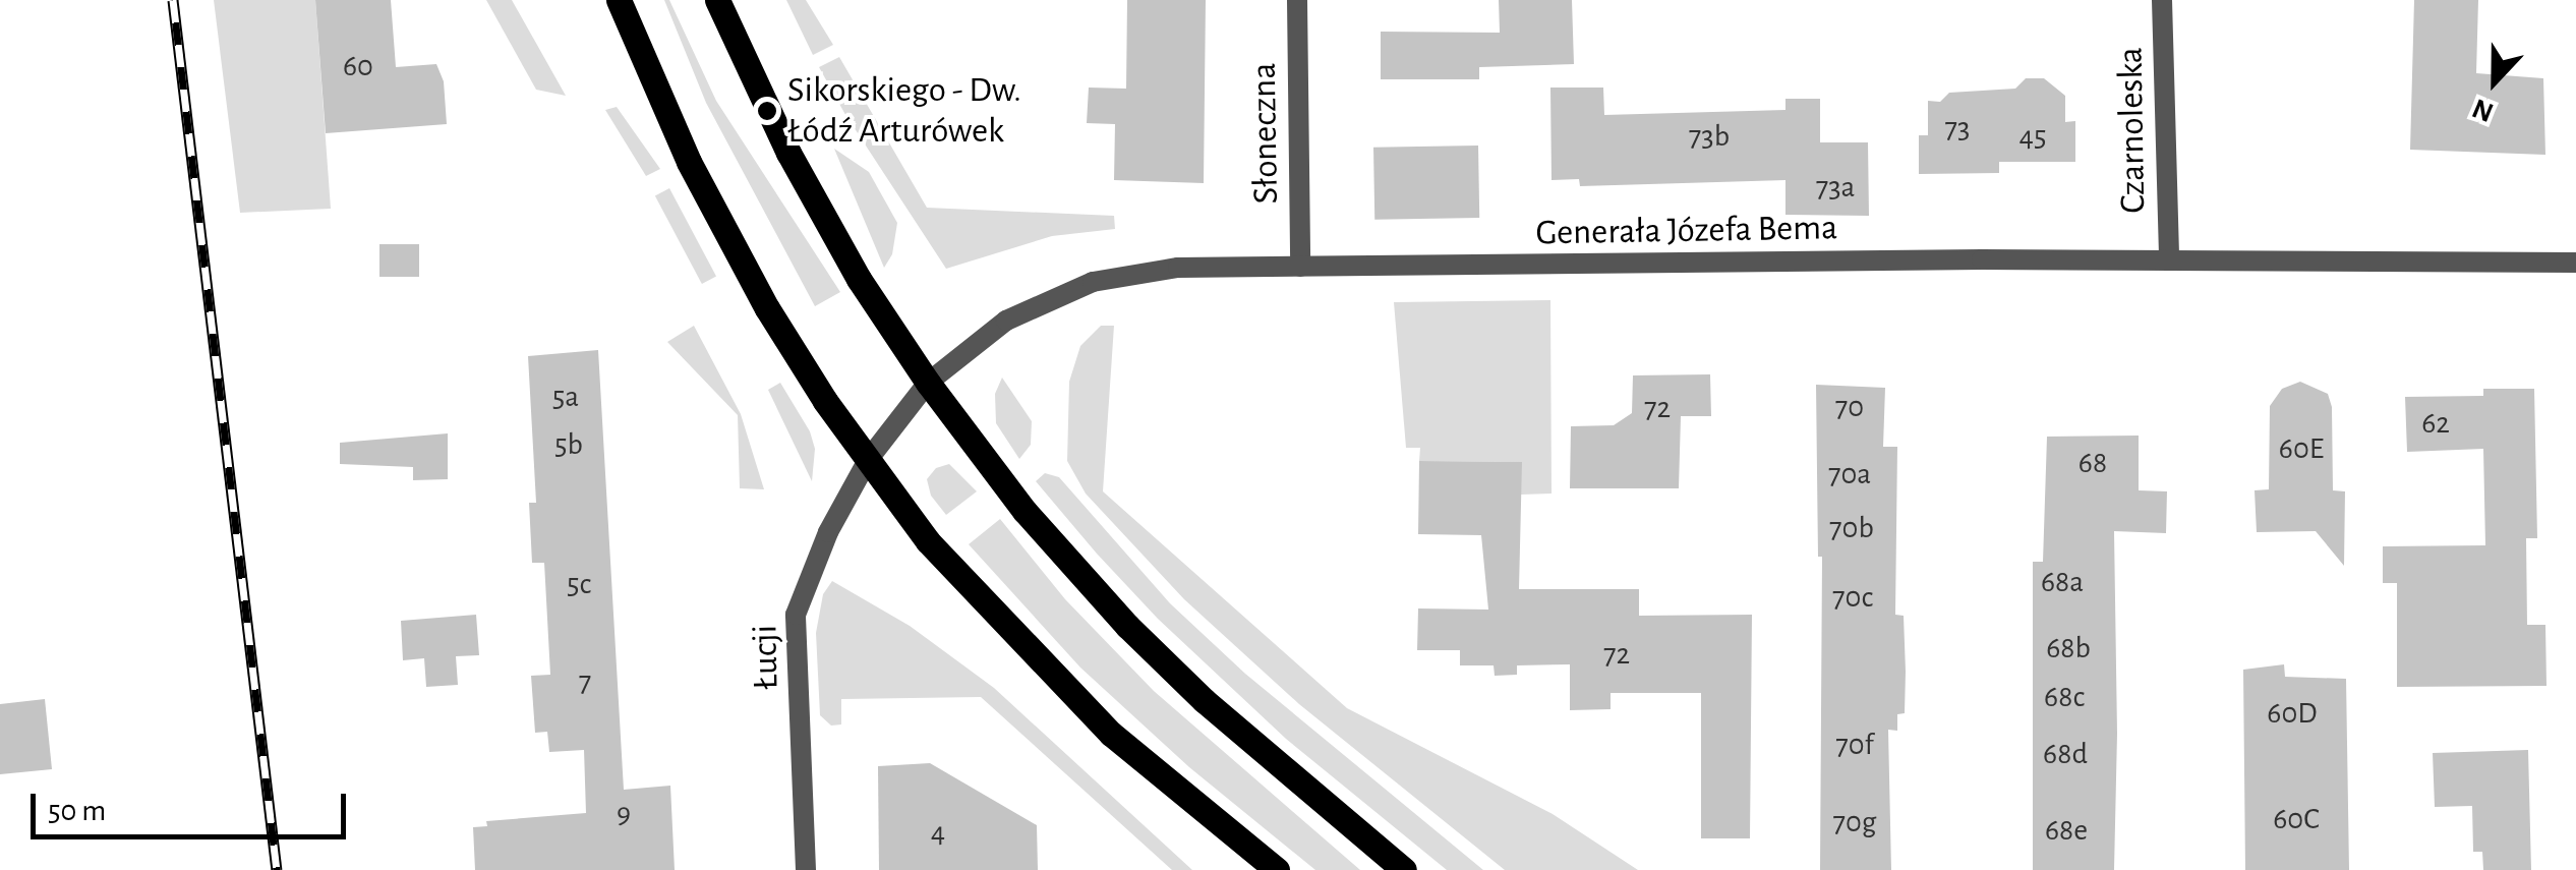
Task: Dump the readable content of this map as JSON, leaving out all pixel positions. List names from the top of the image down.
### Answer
{
  "streets": {
    "street": [
      "Czarnoleska",
      "Słoneczna",
      "Generała Józefa Bema",
      "Łucji"
    ]
  },
  "crossings": [
    ["Czarnoleska", "Generała Józefa Bema"],
    ["Słoneczna", "Generała Józefa Bema"],
    ["Generała Józefa Bema", "Łucji"]
  ],
  "places": ["Sikorskiego - Dw. Łódź Arturówek"],
  "house_numbers": [
    "60",
    "73",
    "73b",
    "45",
    "73a",
    "5a",
    "70",
    "72",
    "62",
    "5b",
    "60E",
    "68",
    "70a",
    "70b",
    "68a",
    "5c",
    "70c",
    "68b",
    "72",
    "7",
    "68c",
    "60D",
    "70f",
    "68d",
    "9",
    "60C",
    "70g",
    "68e",
    "4"
  ],
  "scale_bar": "50 m",
  "north": "bottom"
}
